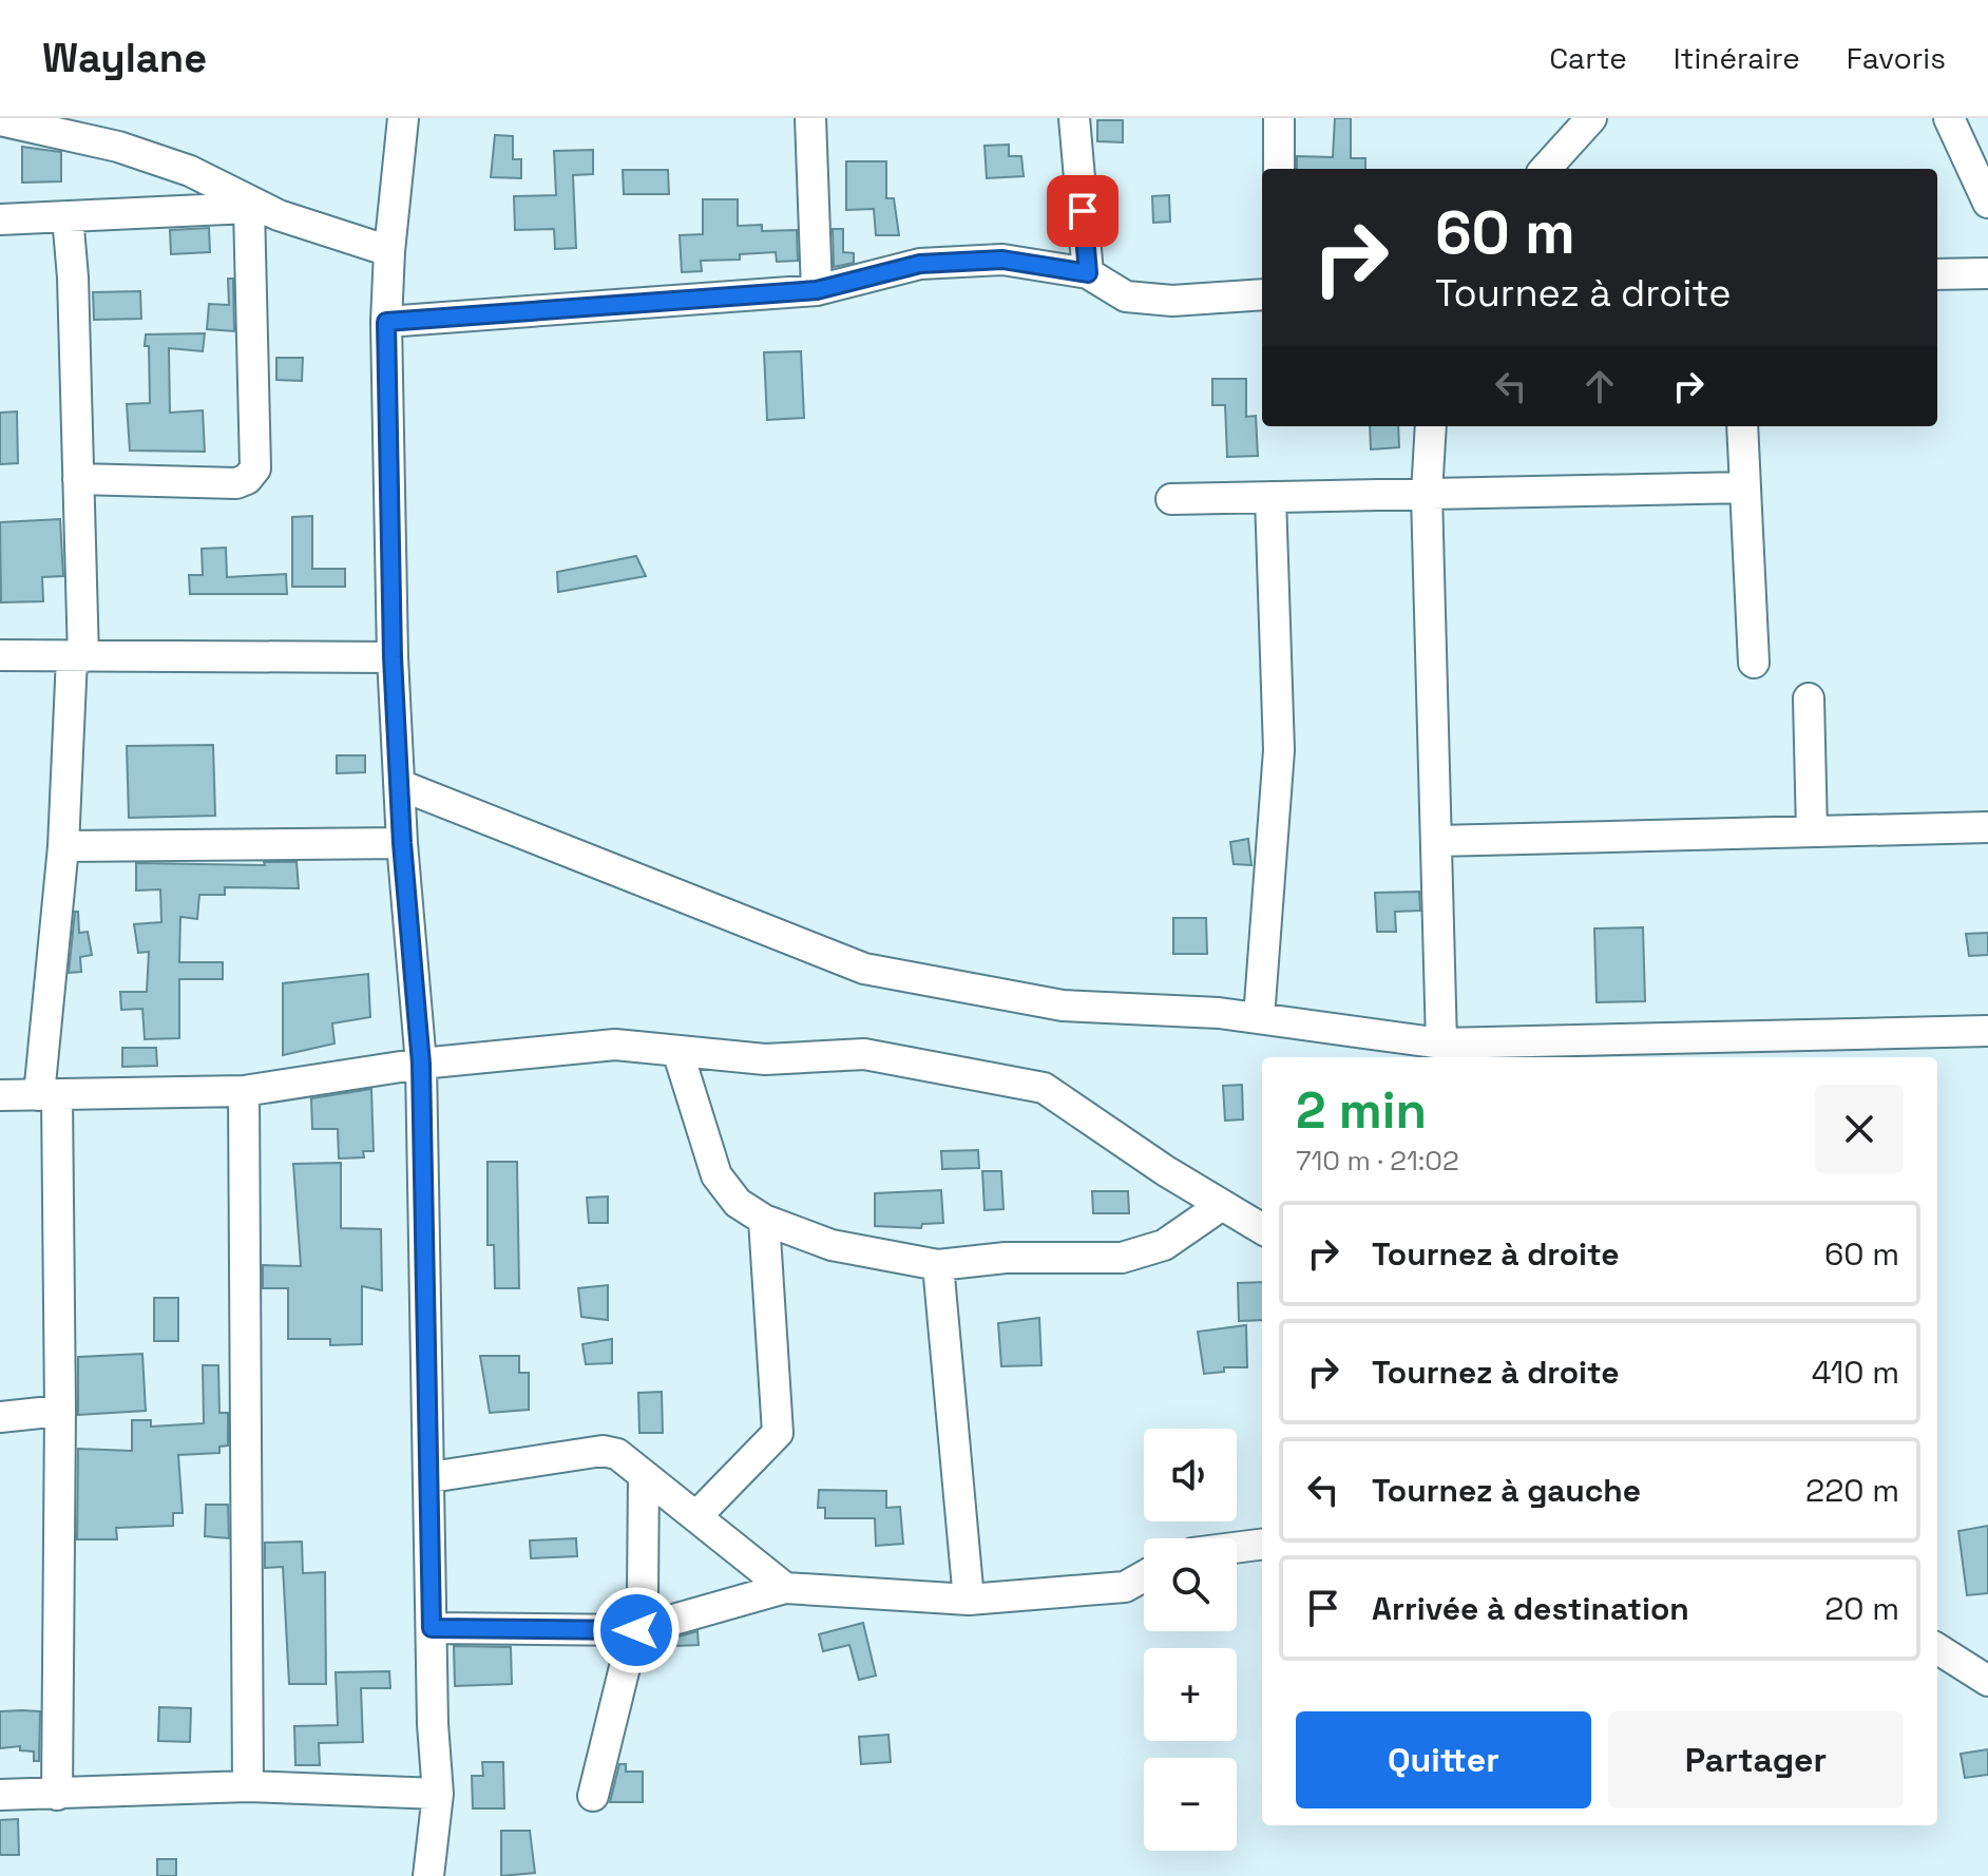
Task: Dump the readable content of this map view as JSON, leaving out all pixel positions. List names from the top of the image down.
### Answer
{
  "page": {
    "header": "Waylane",
    "nav": ["Carte", "Itinéraire", "Favoris"],
    "turn": ["60 m", "Tournez à droite"],
    "heading": ["2 min", "710 m · 21:02"],
    "list": [
      {
        "name": "Tournez à droite",
        "value": "60 m"
      },
      {
        "name": "Tournez à droite",
        "value": "410 m"
      },
      {
        "name": "Tournez à gauche",
        "value": "220 m"
      },
      {
        "name": "Arrivée à destination",
        "value": "20 m"
      }
    ],
    "map_buttons": ["+", "−"],
    "buttons": ["Quitter", "Partager"]
  }
}
